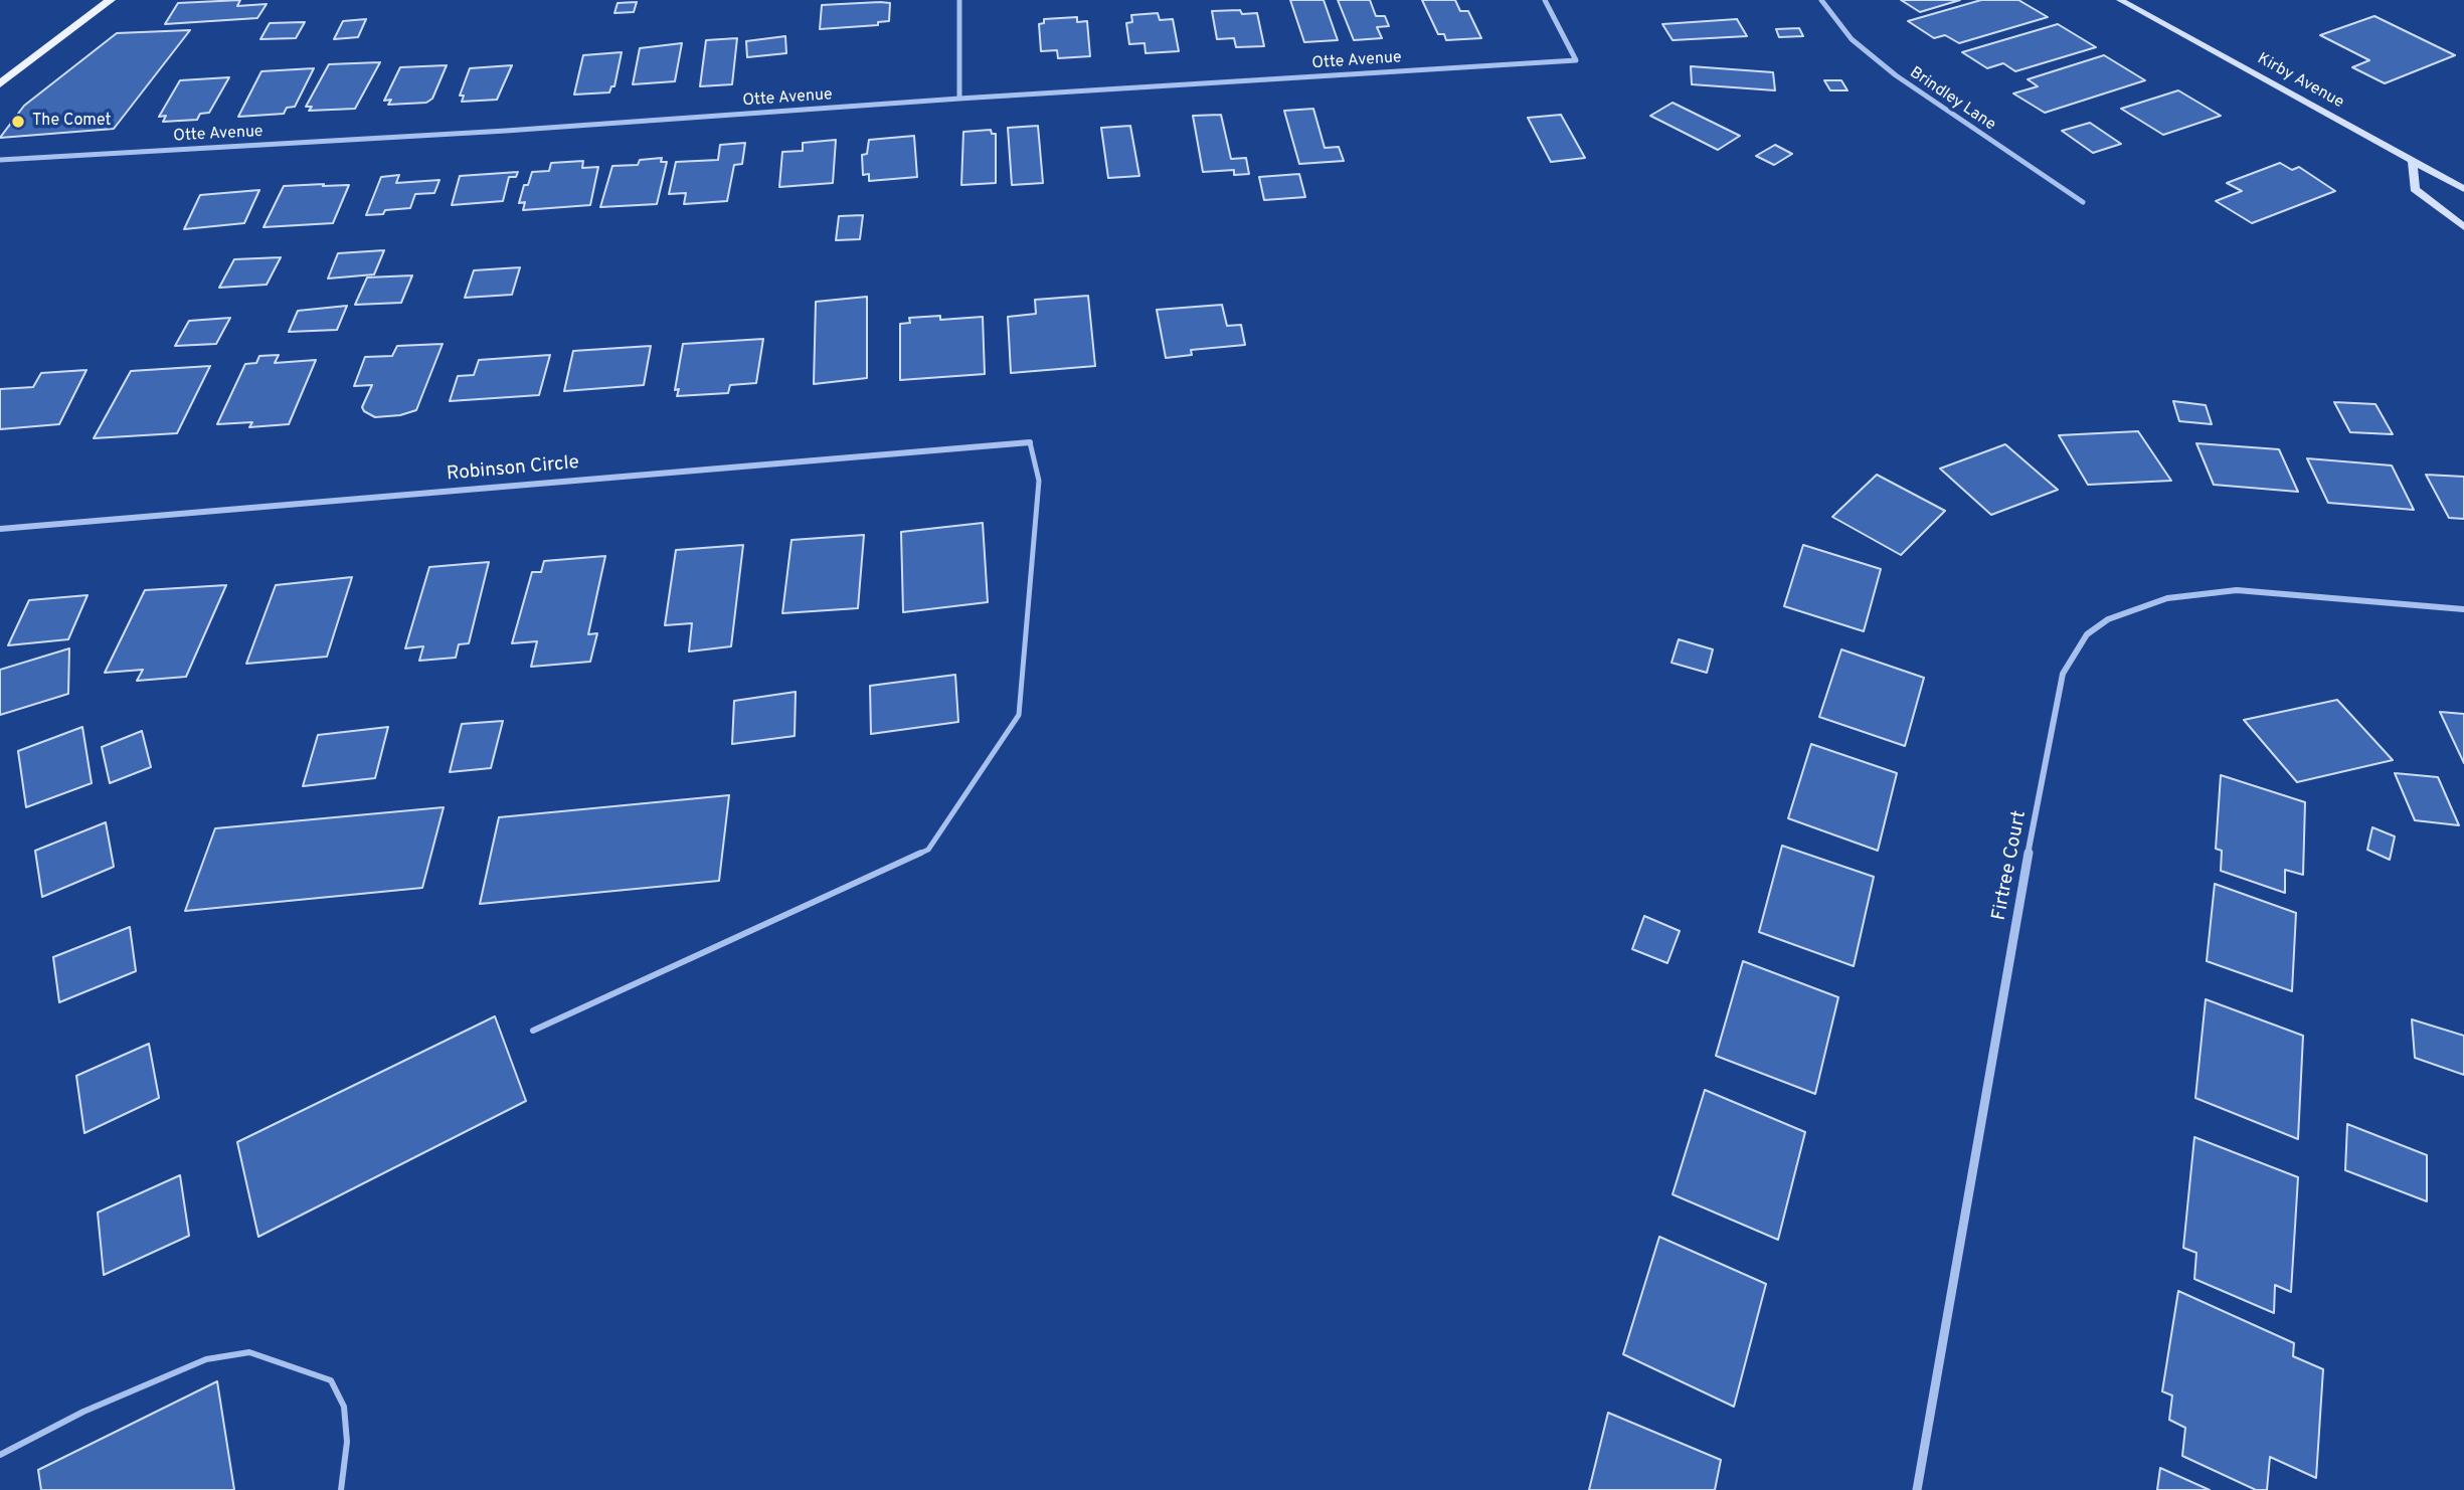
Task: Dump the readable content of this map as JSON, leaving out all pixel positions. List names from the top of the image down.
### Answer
{
  "streets": {
    "street": [
      "Otte Avenue",
      "Kirby Avenue",
      "Brindley Lane",
      "Robinson Circle",
      "Firtree Court"
    ]
  },
  "places": ["The Comet"]
}
